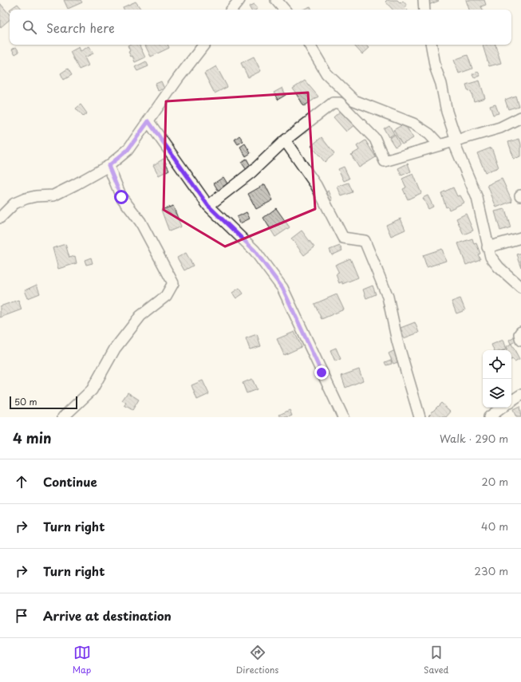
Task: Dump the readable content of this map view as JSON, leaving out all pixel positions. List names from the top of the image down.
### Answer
{
  "scale_bar": "50 m",
  "page": {
    "search": "Search here",
    "scale": "50 m",
    "heading": ["4 min", "Walk · 290 m"],
    "list": [
      ["Continue", "20 m"],
      ["Turn right", "40 m"],
      ["Turn right", "230 m"],
      "Arrive at destination"
    ],
    "nav": ["Map", "Directions", "Saved"]
  }
}
